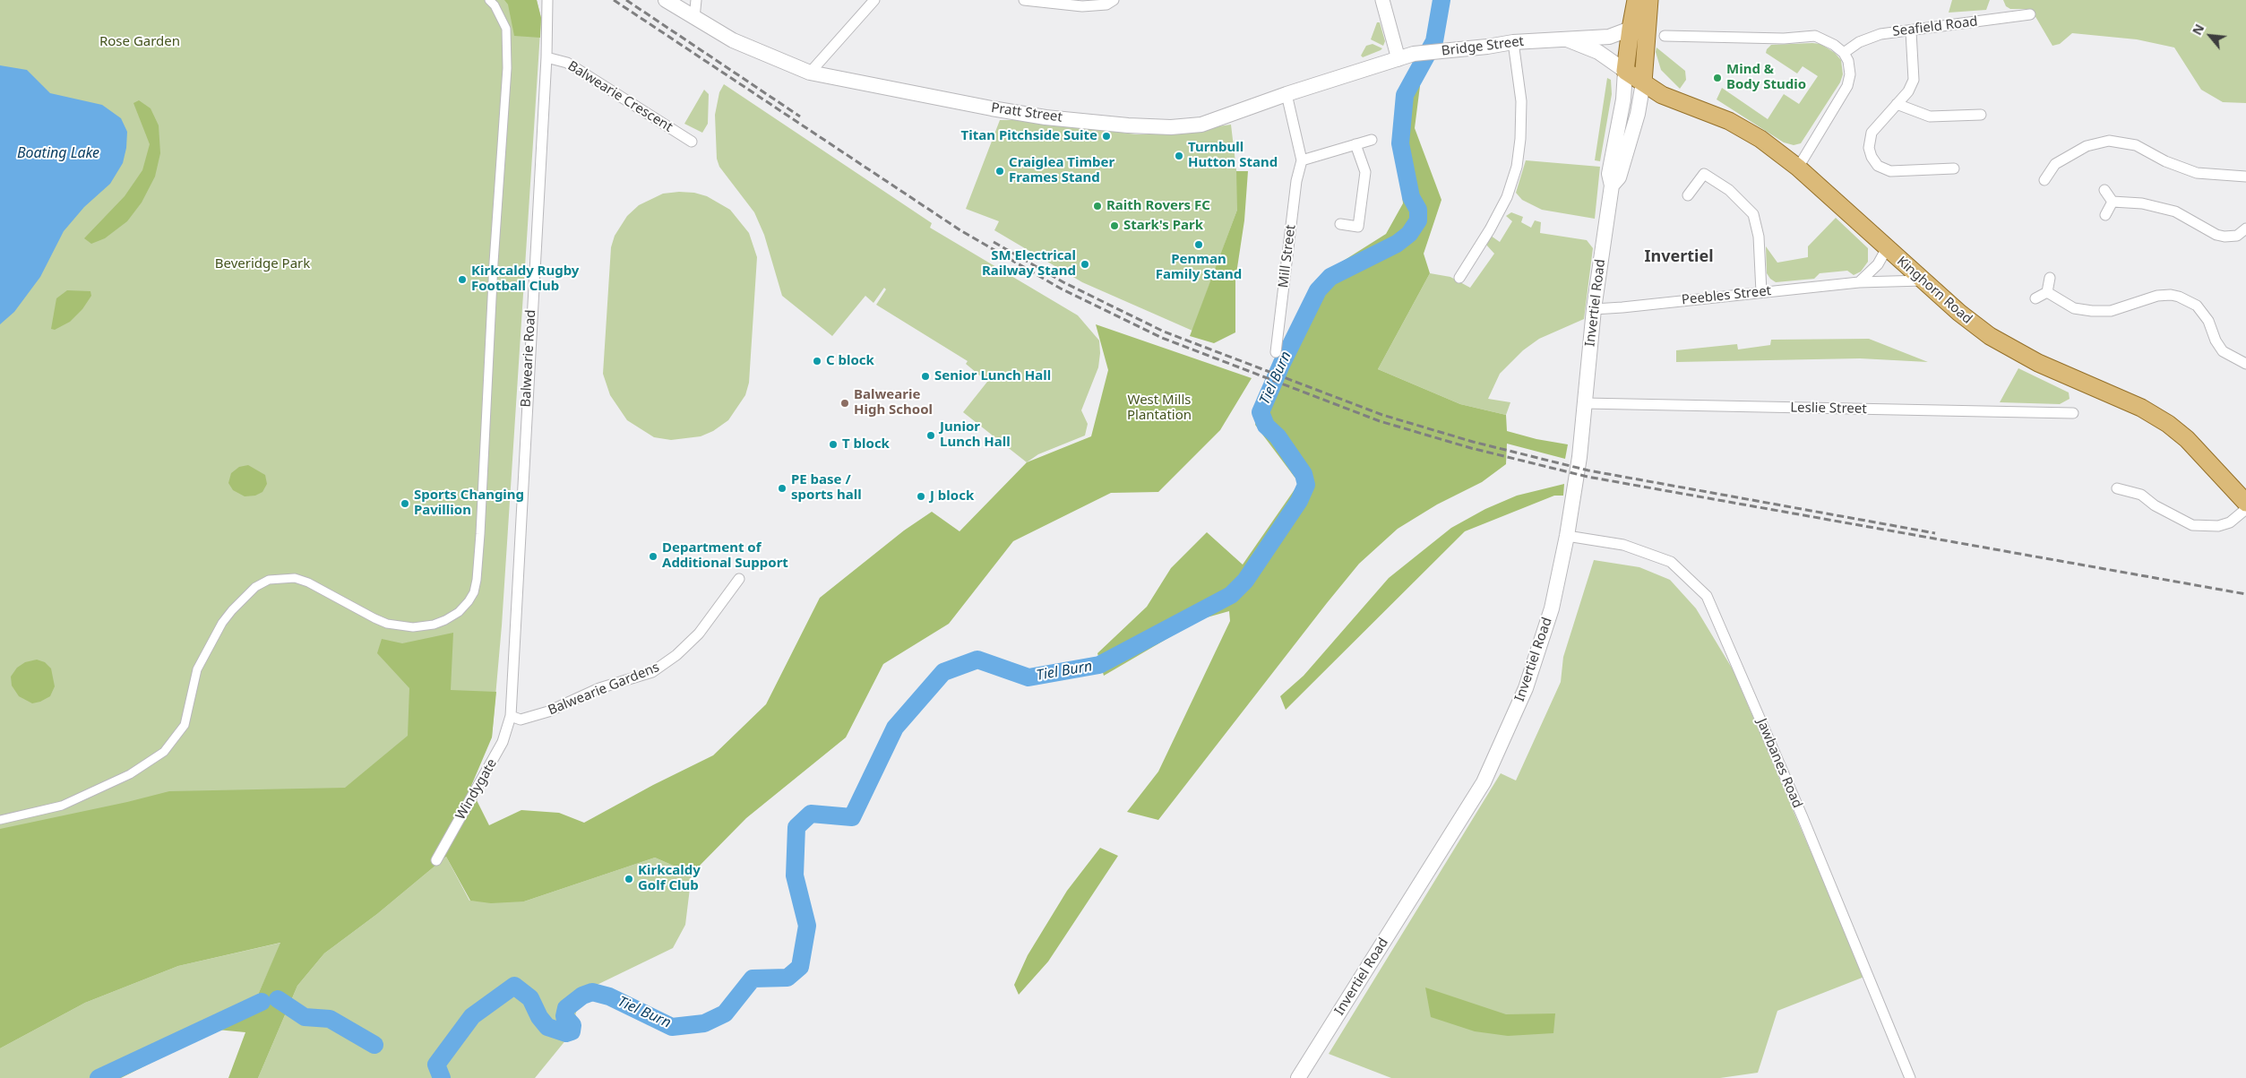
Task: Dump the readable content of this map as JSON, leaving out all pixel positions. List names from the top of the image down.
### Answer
{
  "streets": {
    "main road": [
      "Bridge Street",
      "Pratt Street",
      "Kinghorn Road",
      "Invertiel Road"
    ],
    "street": [
      "Seafield Road",
      "Balwearie Crescent",
      "Mill Street",
      "Peebles Street",
      "Balwearie Road",
      "Leslie Street",
      "Balwearie Gardens",
      "Jawbanes Road",
      "Windygate"
    ]
  },
  "crossings": [
    ["Bridge Street", "Pratt Street"],
    ["Bridge Street", "Kinghorn Road"],
    ["Bridge Street", "Invertiel Road"],
    ["Balwearie Crescent", "Balwearie Road"],
    ["Kinghorn Road", "Peebles Street"],
    ["Kinghorn Road", "Invertiel Road"],
    ["Peebles Street", "Invertiel Road"],
    ["Invertiel Road", "Leslie Street"],
    ["Invertiel Road", "Jawbanes Road"],
    ["Balwearie Road", "Balwearie Gardens"],
    ["Balwearie Road", "Windygate"],
    ["Balwearie Gardens", "Windygate"]
  ],
  "districts": ["Invertiel"],
  "water": ["Boating Lake", "Tiel Burn"],
  "parks": ["Rose Garden", "Beveridge Park", "West Mills Plantation"],
  "places": [
    "Mind & Body Studio",
    "Titan Pitchside Suite",
    "Turnbull Hutton Stand",
    "Craiglea Timber Frames Stand",
    "Raith Rovers FC",
    "Stark's Park",
    "Penman Family Stand",
    "SM Electrical Railway Stand",
    "Kirkcaldy Rugby Football Club",
    "C block",
    "Senior Lunch Hall",
    "Balwearie High School",
    "Junior Lunch Hall",
    "T block",
    "PE base / sports hall",
    "J block",
    "Sports Changing Pavillion",
    "Department of Additional Support",
    "Kirkcaldy Golf Club"
  ],
  "north": "top left"
}
